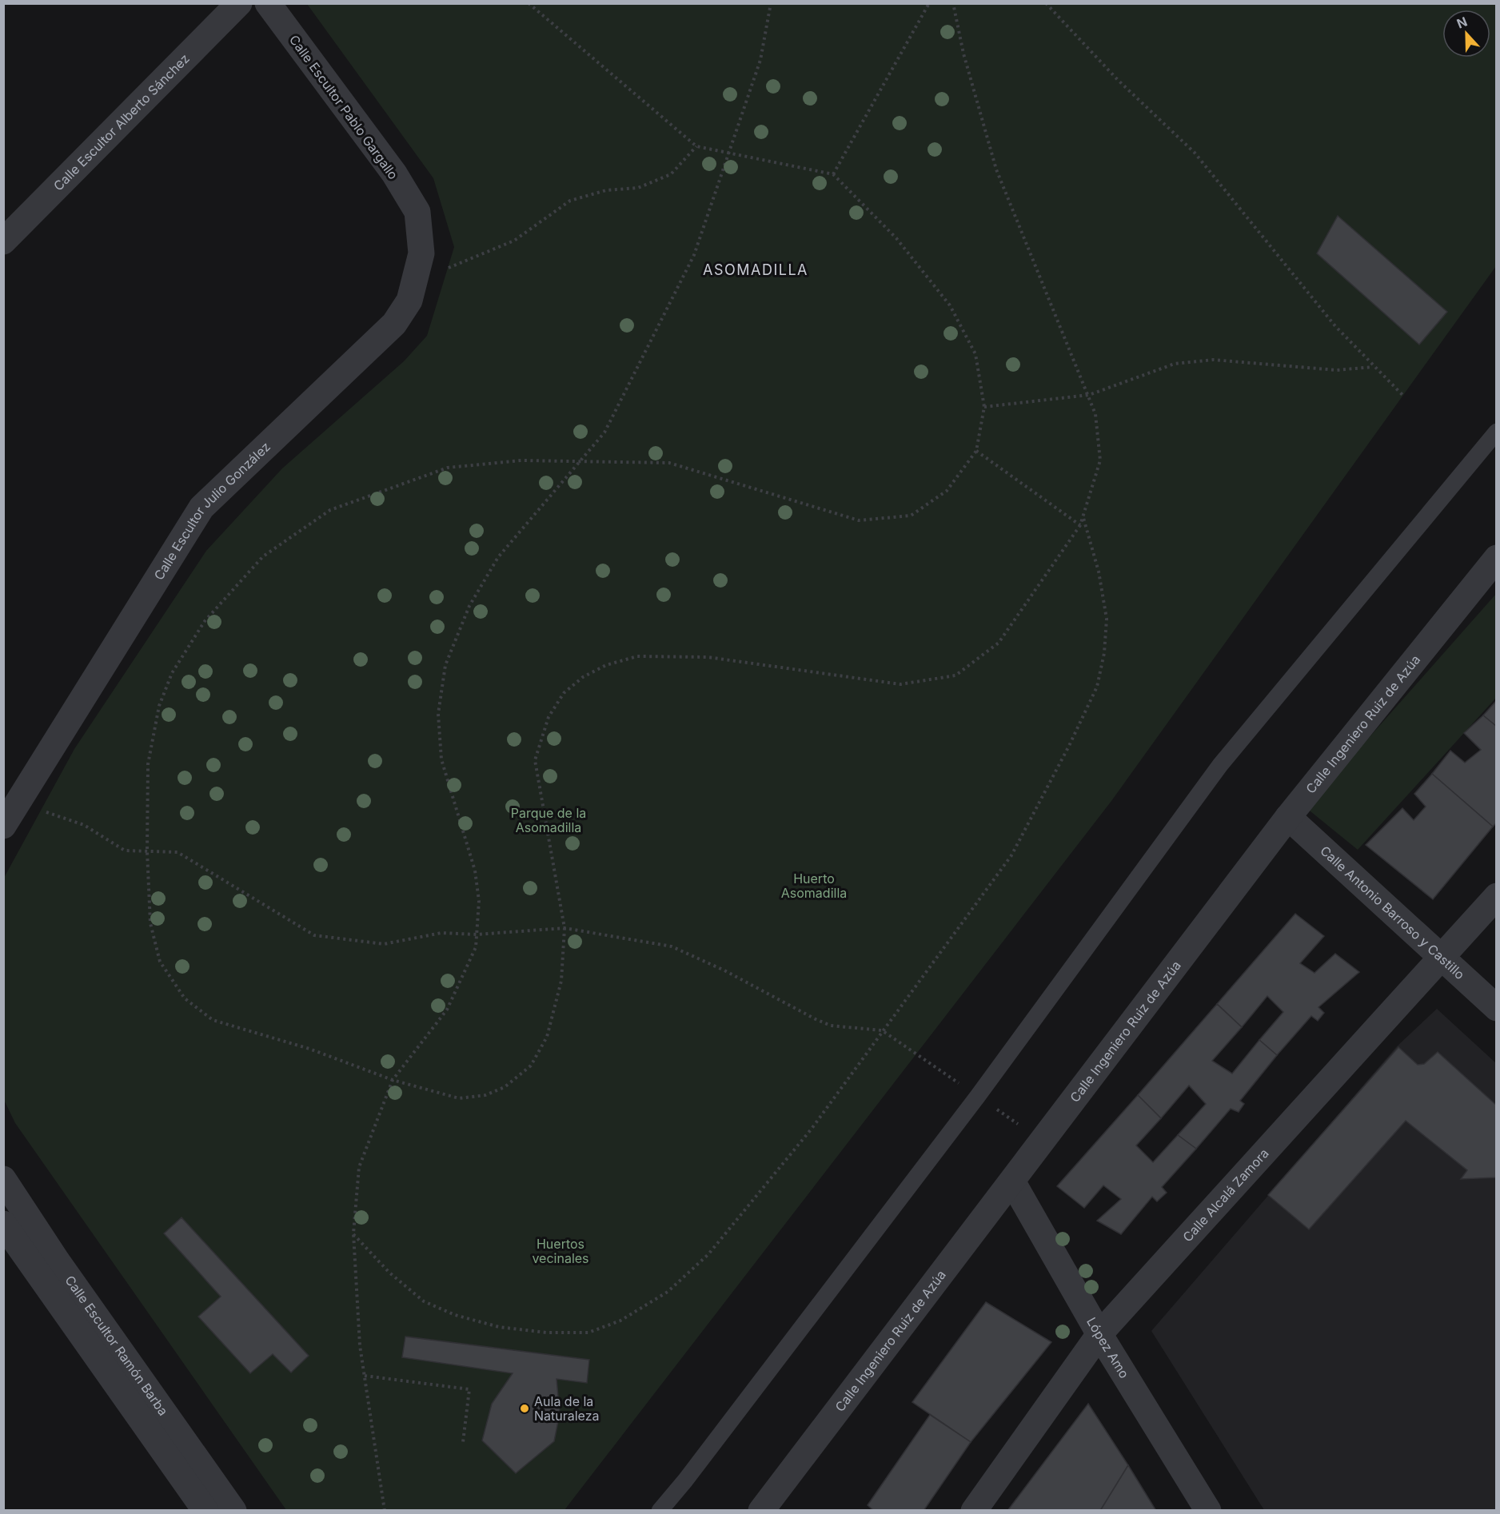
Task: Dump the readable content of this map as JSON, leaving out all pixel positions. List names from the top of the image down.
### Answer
{
  "streets": {
    "street": [
      "Calle Escultor Pablo Gargallo",
      "Calle Escultor Alberto Sánchez",
      "Calle Escultor Julio González",
      "Calle Ingeniero Ruiz de Azúa",
      "Calle Antonio Barroso y Castillo",
      "Calle Alcalá Zamora",
      "Calle Escultor Ramón Barba",
      "López Amo"
    ]
  },
  "crossings": [
    ["Calle Escultor Pablo Gargallo", "Calle Escultor Julio González"],
    ["Calle Ingeniero Ruiz de Azúa", "Calle Antonio Barroso y Castillo"],
    ["Calle Ingeniero Ruiz de Azúa", "López Amo"],
    ["Calle Antonio Barroso y Castillo", "Calle Alcalá Zamora"],
    ["Calle Alcalá Zamora", "López Amo"]
  ],
  "districts": ["ASOMADILLA"],
  "parks": ["Parque de la Asomadilla", "Huerto Asomadilla", "Huertos vecinales"],
  "places": ["Aula de la Naturaleza"],
  "north": "top"
}
